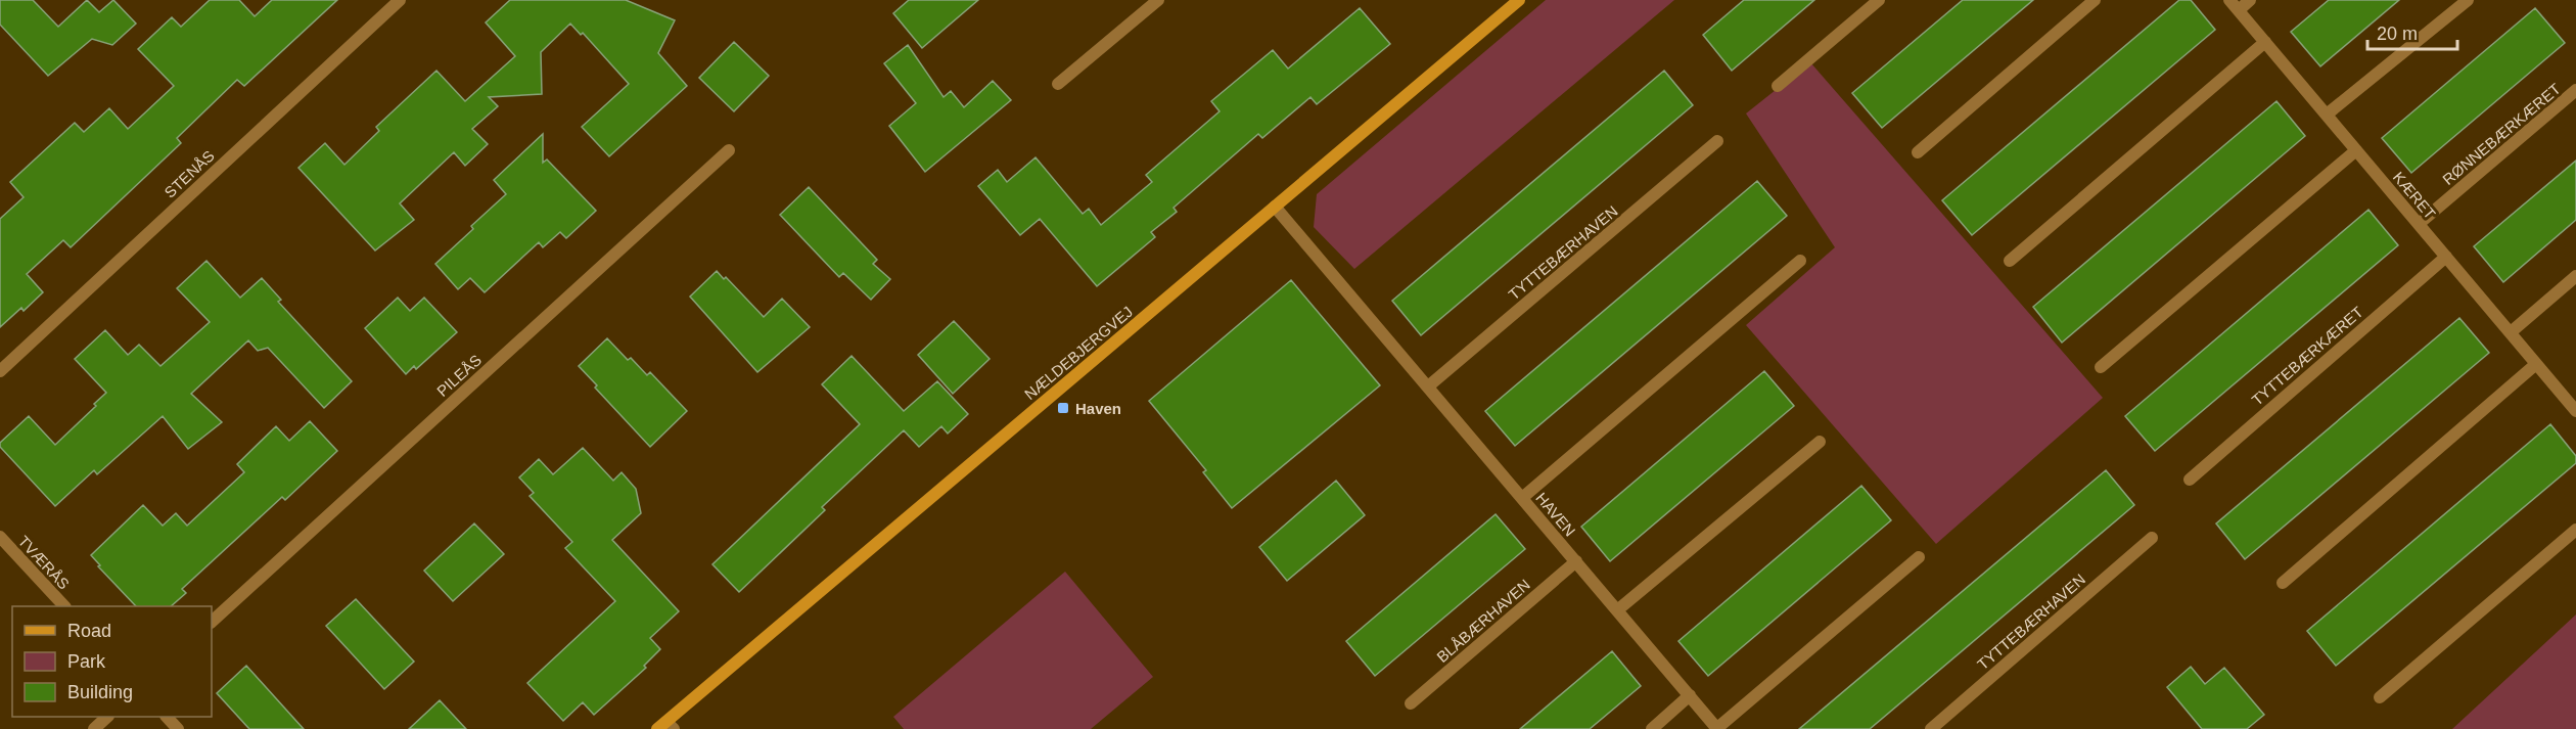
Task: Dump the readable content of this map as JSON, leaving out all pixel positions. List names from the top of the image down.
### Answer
{
  "streets": {
    "street": [
      "RØNNEBÆRKÆRET",
      "STENÅS",
      "KÆRET",
      "TYTTEBÆRHAVEN",
      "NÆLDEBJERGVEJ",
      "TYTTEBÆRKÆRET",
      "PILEÅS",
      "HAVEN",
      "TVÆRÅS",
      "BLÅBÆRHAVEN"
    ]
  },
  "crossings": [
    ["RØNNEBÆRKÆRET", "KÆRET"],
    ["KÆRET", "TYTTEBÆRKÆRET"],
    ["TYTTEBÆRHAVEN", "HAVEN"],
    ["NÆLDEBJERGVEJ", "HAVEN"],
    ["HAVEN", "BLÅBÆRHAVEN"]
  ],
  "places": {
    "transit": ["Haven"]
  },
  "legend": ["Road", "Park", "Building"],
  "scale_bar": "20 m"
}
